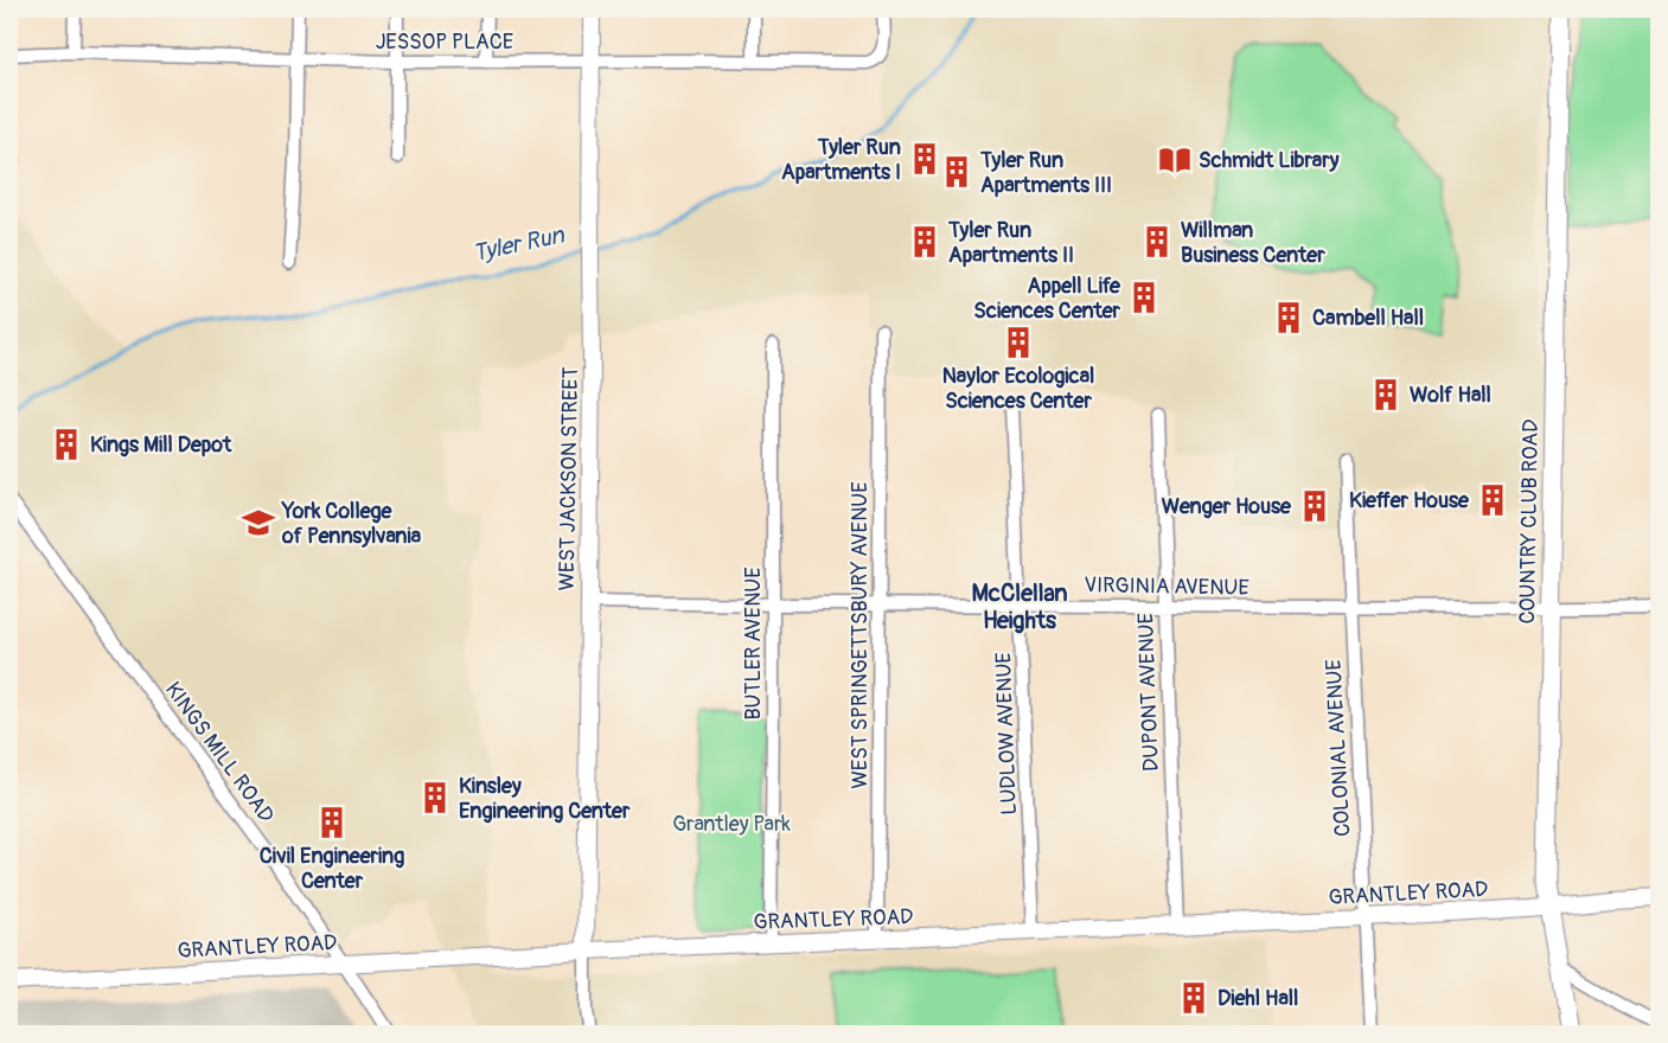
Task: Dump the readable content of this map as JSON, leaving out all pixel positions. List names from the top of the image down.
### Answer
{
  "streets": {
    "main road": ["COUNTRY CLUB ROAD"],
    "street": [
      "JESSOP PLACE",
      "WEST JACKSON STREET",
      "VIRGINIA AVENUE",
      "WEST SPRINGETTSBURY AVENUE",
      "BUTLER AVENUE",
      "DUPONT AVENUE",
      "LUDLOW AVENUE",
      "COLONIAL AVENUE",
      "KINGS MILL ROAD",
      "GRANTLEY ROAD"
    ]
  },
  "crossings": [
    ["JESSOP PLACE", "WEST JACKSON STREET"],
    ["WEST JACKSON STREET", "VIRGINIA AVENUE"],
    ["WEST JACKSON STREET", "GRANTLEY ROAD"],
    ["COUNTRY CLUB ROAD", "VIRGINIA AVENUE"],
    ["COUNTRY CLUB ROAD", "GRANTLEY ROAD"],
    ["VIRGINIA AVENUE", "WEST SPRINGETTSBURY AVENUE"],
    ["VIRGINIA AVENUE", "BUTLER AVENUE"],
    ["VIRGINIA AVENUE", "DUPONT AVENUE"],
    ["VIRGINIA AVENUE", "LUDLOW AVENUE"],
    ["VIRGINIA AVENUE", "COLONIAL AVENUE"],
    ["WEST SPRINGETTSBURY AVENUE", "GRANTLEY ROAD"],
    ["BUTLER AVENUE", "GRANTLEY ROAD"],
    ["DUPONT AVENUE", "GRANTLEY ROAD"],
    ["LUDLOW AVENUE", "GRANTLEY ROAD"],
    ["COLONIAL AVENUE", "GRANTLEY ROAD"],
    ["KINGS MILL ROAD", "GRANTLEY ROAD"]
  ],
  "districts": ["McClellan Heights"],
  "water": ["Tyler Run"],
  "parks": ["Grantley Park"],
  "places": {
    "building": [
      "Tyler Run Apartments I",
      "Tyler Run Apartments III",
      "Tyler Run Apartments II",
      "Willman Business Center",
      "Appell Life Sciences Center",
      "Cambell Hall",
      "Naylor Ecological Sciences Center",
      "Wolf Hall",
      "Kings Mill Depot",
      "Kieffer House",
      "Wenger House",
      "Kinsley Engineering Center",
      "Civil Engineering Center",
      "Diehl Hall"
    ],
    "library": ["Schmidt Library"],
    "school or university": ["York College of Pennsylvania"]
  }
}
